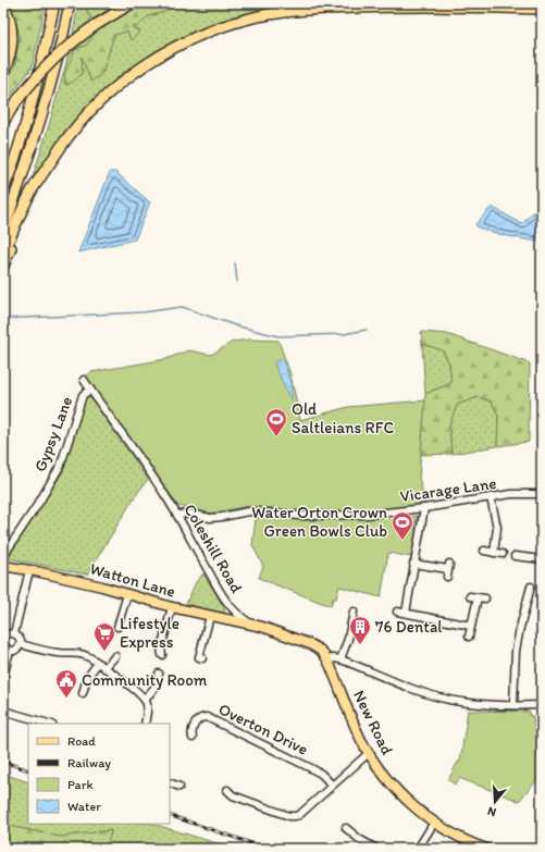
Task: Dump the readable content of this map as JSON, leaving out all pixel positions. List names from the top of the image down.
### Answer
{
  "streets": {
    "main road": ["Coleshill Road", "Watton Lane", "New Road"],
    "street": ["Gypsy Lane", "Vicarage Lane", "Overton Drive"]
  },
  "crossings": [
    ["Gypsy Lane", "Coleshill Road"],
    ["Vicarage Lane", "Coleshill Road"],
    ["Coleshill Road", "Watton Lane"],
    ["Coleshill Road", "New Road"]
  ],
  "places": {
    "sports": ["Old Saltleians RFC", "Water Orton Crown Green Bowls Club"],
    "building": ["76 Dental"],
    "supermarket": ["Lifestyle Express"],
    "public building": ["Community Room"]
  },
  "legend": [
    "Road",
    "Railway",
    "Park",
    "Water"
  ],
  "north": "bottom"
}
